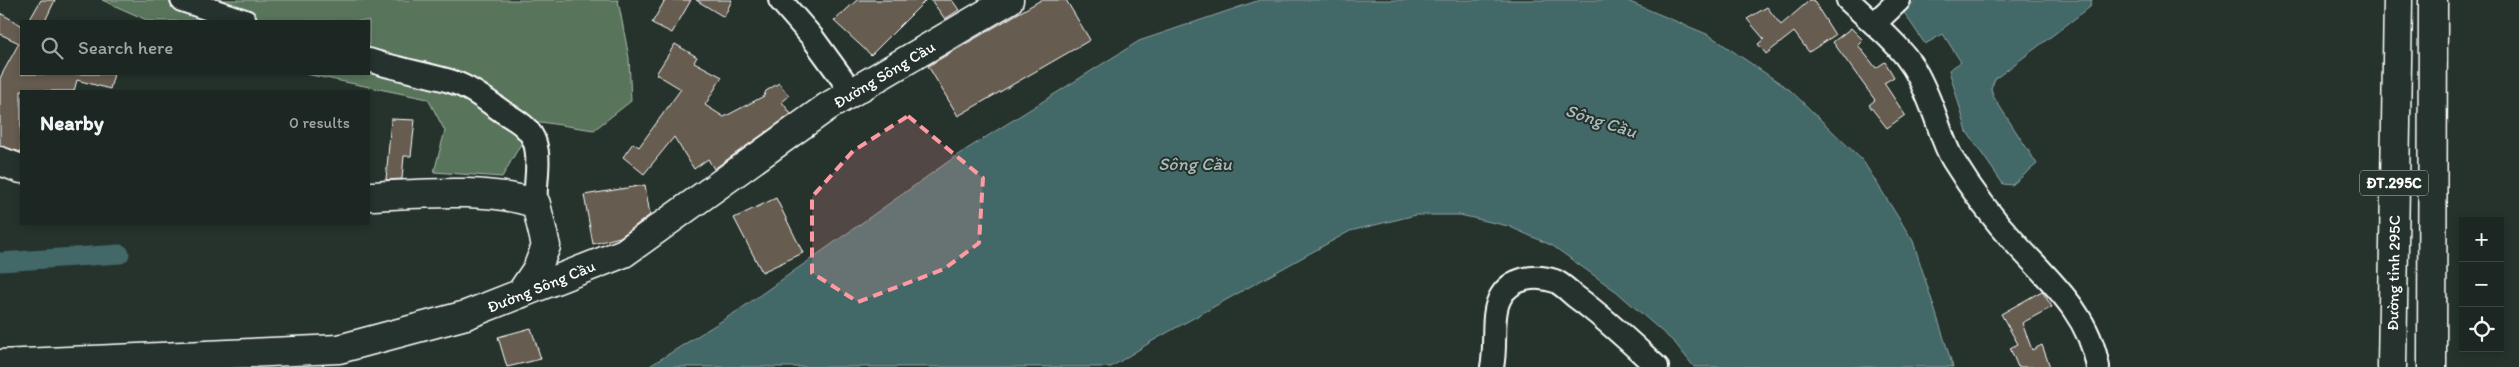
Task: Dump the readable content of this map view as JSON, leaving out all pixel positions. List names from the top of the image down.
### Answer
{
  "streets": {
    "main road": ["Đường Sông Cầu", "ĐT.295C", "Đường tỉnh 295C"]
  },
  "water": ["Sông Cầu"],
  "page": {
    "search": "Search here",
    "heading": ["Nearby", "0 results"],
    "map_buttons": ["+", "−"]
  }
}
